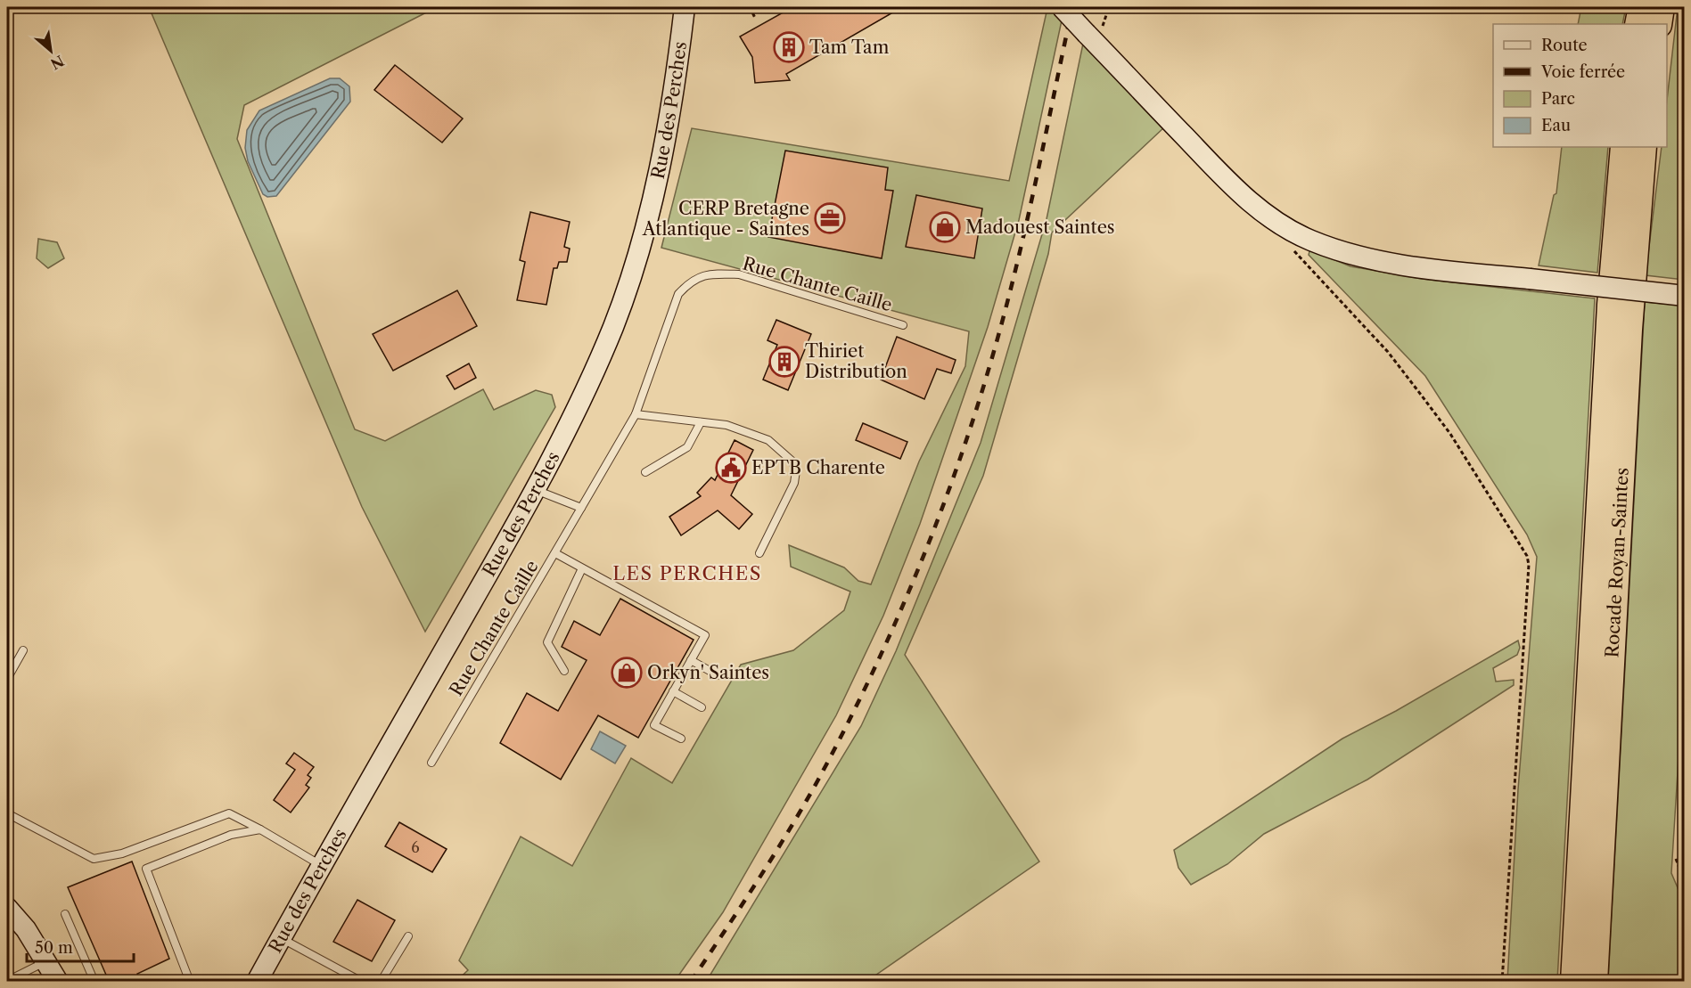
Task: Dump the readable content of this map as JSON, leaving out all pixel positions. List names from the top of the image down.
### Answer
{
  "streets": {
    "highway": ["Rocade Royan-Saintes"],
    "street": ["Rue des Perches"],
    "lane": ["Rue Chante Caille"]
  },
  "districts": ["LES PERCHES"],
  "places": {
    "building": ["Tam Tam", "Thiriet Distribution"],
    "office": ["CERP Bretagne Atlantique - Saintes"],
    "shop": ["Madouest Saintes", "Orkyn' Saintes"],
    "public building": ["EPTB Charente"]
  },
  "house_numbers": ["6"],
  "legend": [
    "Route",
    "Voie ferrée",
    "Parc",
    "Eau"
  ],
  "scale_bar": "50 m",
  "north": "bottom right"
}
